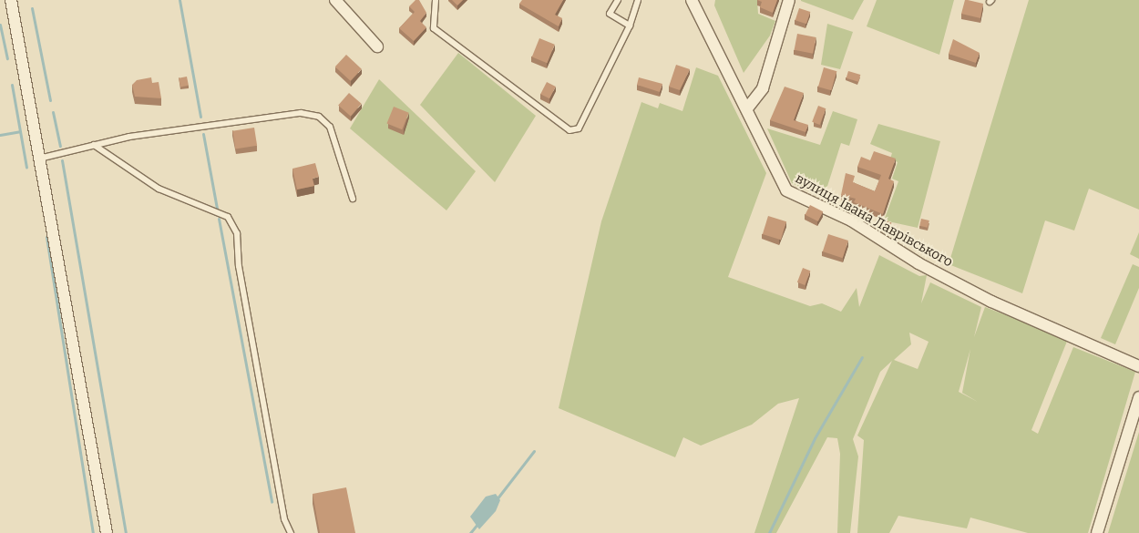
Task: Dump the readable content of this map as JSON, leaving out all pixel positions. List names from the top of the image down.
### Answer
{
  "streets": {
    "street": ["вулиця Івана Лаврівського"]
  }
}
